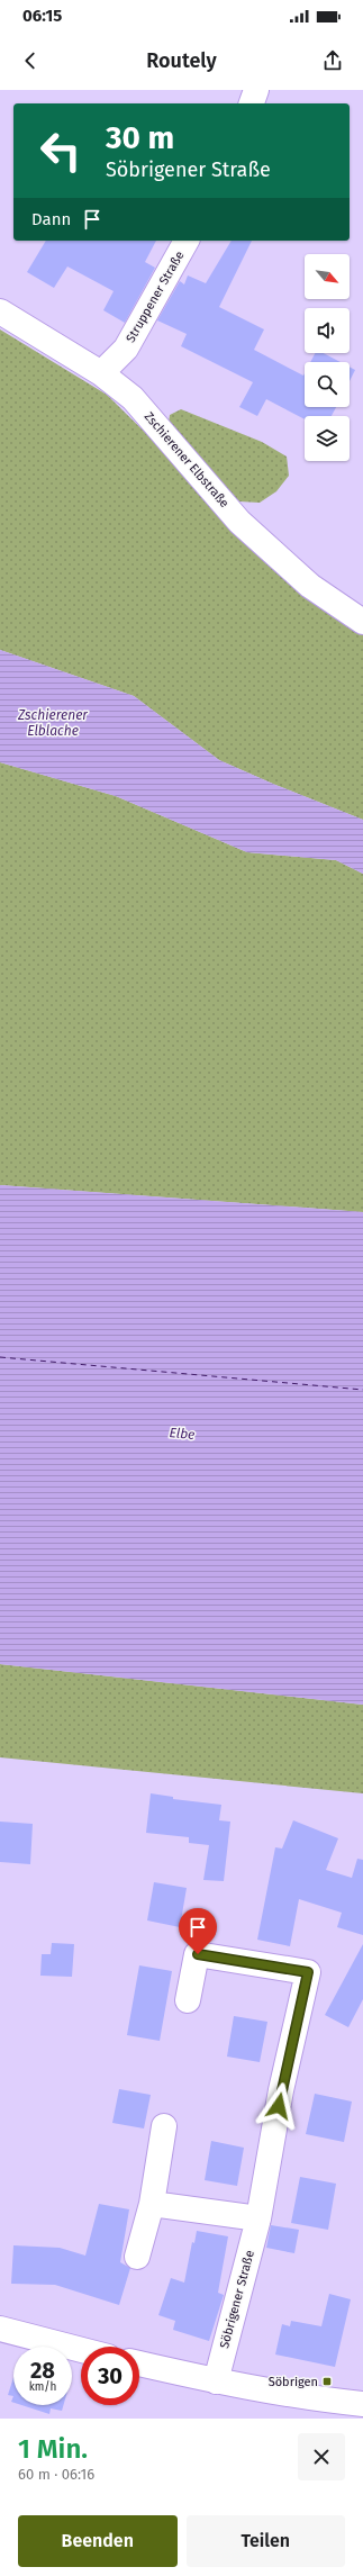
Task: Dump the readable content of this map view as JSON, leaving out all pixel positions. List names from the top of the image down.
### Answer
{
  "streets": {
    "street": ["Struppener Straße", "Zschierener Elbstraße", "Söbrigener Straße"]
  },
  "crossings": [
    ["Struppener Straße", "Zschierener Elbstraße"]
  ],
  "water": ["Zschierener Elblache", "Elbe"],
  "places": {
    "transit": ["Söbrigen"]
  },
  "north": "bottom right",
  "page": {
    "status": "06:15",
    "header": "Routely",
    "turn": ["30 m", "Söbrigener Straße"],
    "then": "Dann",
    "speed": "28 km/h",
    "limit": "30",
    "heading": ["1 Min.", "60 m · 06:16"],
    "buttons": ["Beenden", "Teilen"]
  }
}
